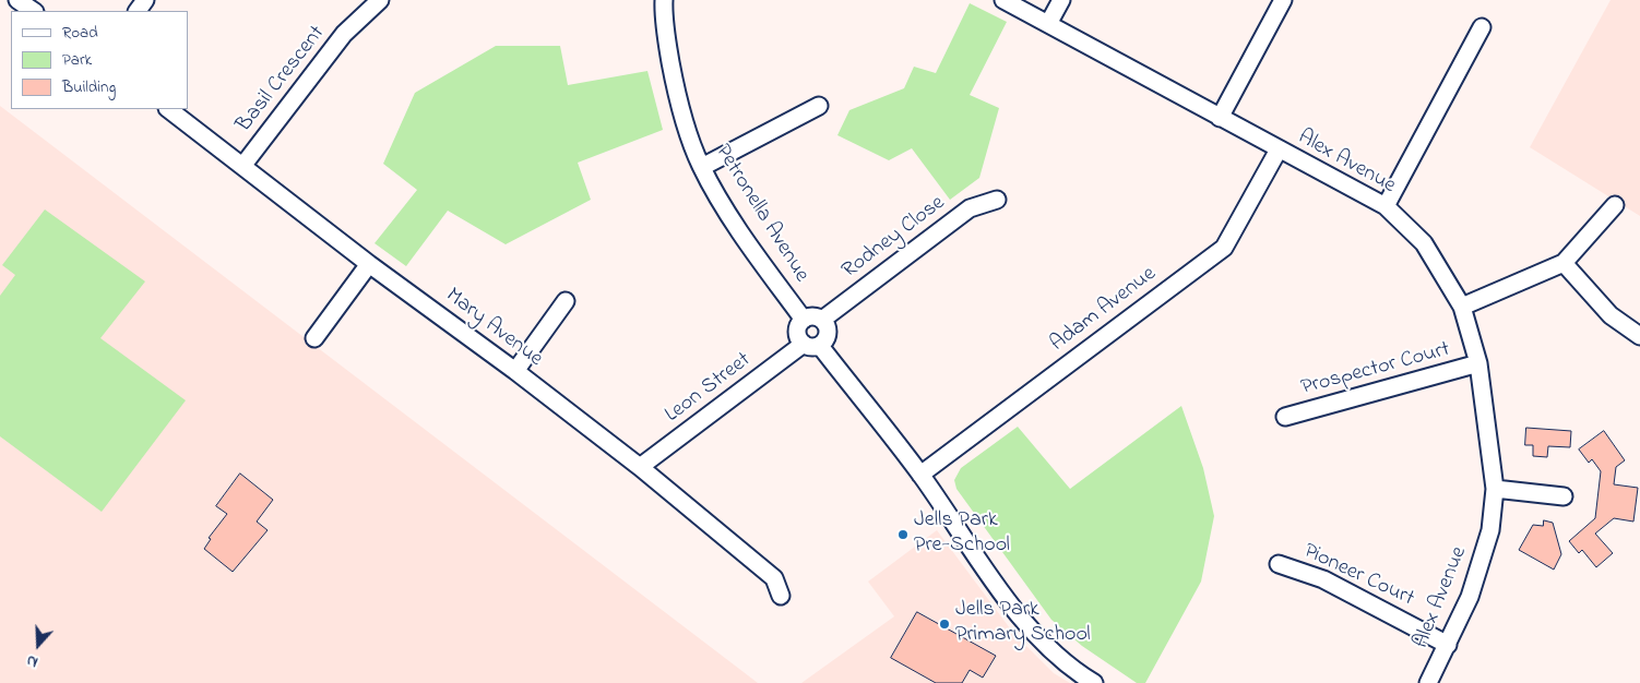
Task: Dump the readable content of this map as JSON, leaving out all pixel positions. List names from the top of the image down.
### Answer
{
  "streets": {
    "street": [
      "Basil Crescent",
      "Alex Avenue",
      "Petronella Avenue",
      "Rodney Close",
      "Adam Avenue",
      "Mary Avenue",
      "Prospector Court",
      "Leon Street",
      "Pioneer Court"
    ]
  },
  "crossings": [
    ["Basil Crescent", "Mary Avenue"],
    ["Alex Avenue", "Adam Avenue"],
    ["Alex Avenue", "Prospector Court"],
    ["Alex Avenue", "Pioneer Court"],
    ["Petronella Avenue", "Rodney Close"],
    ["Petronella Avenue", "Leon Street"],
    ["Rodney Close", "Leon Street"],
    ["Mary Avenue", "Leon Street"]
  ],
  "places": ["Jells Park Pre-School", "Jells Park Primary School"],
  "legend": ["Road", "Park", "Building"],
  "north": "bottom"
}
